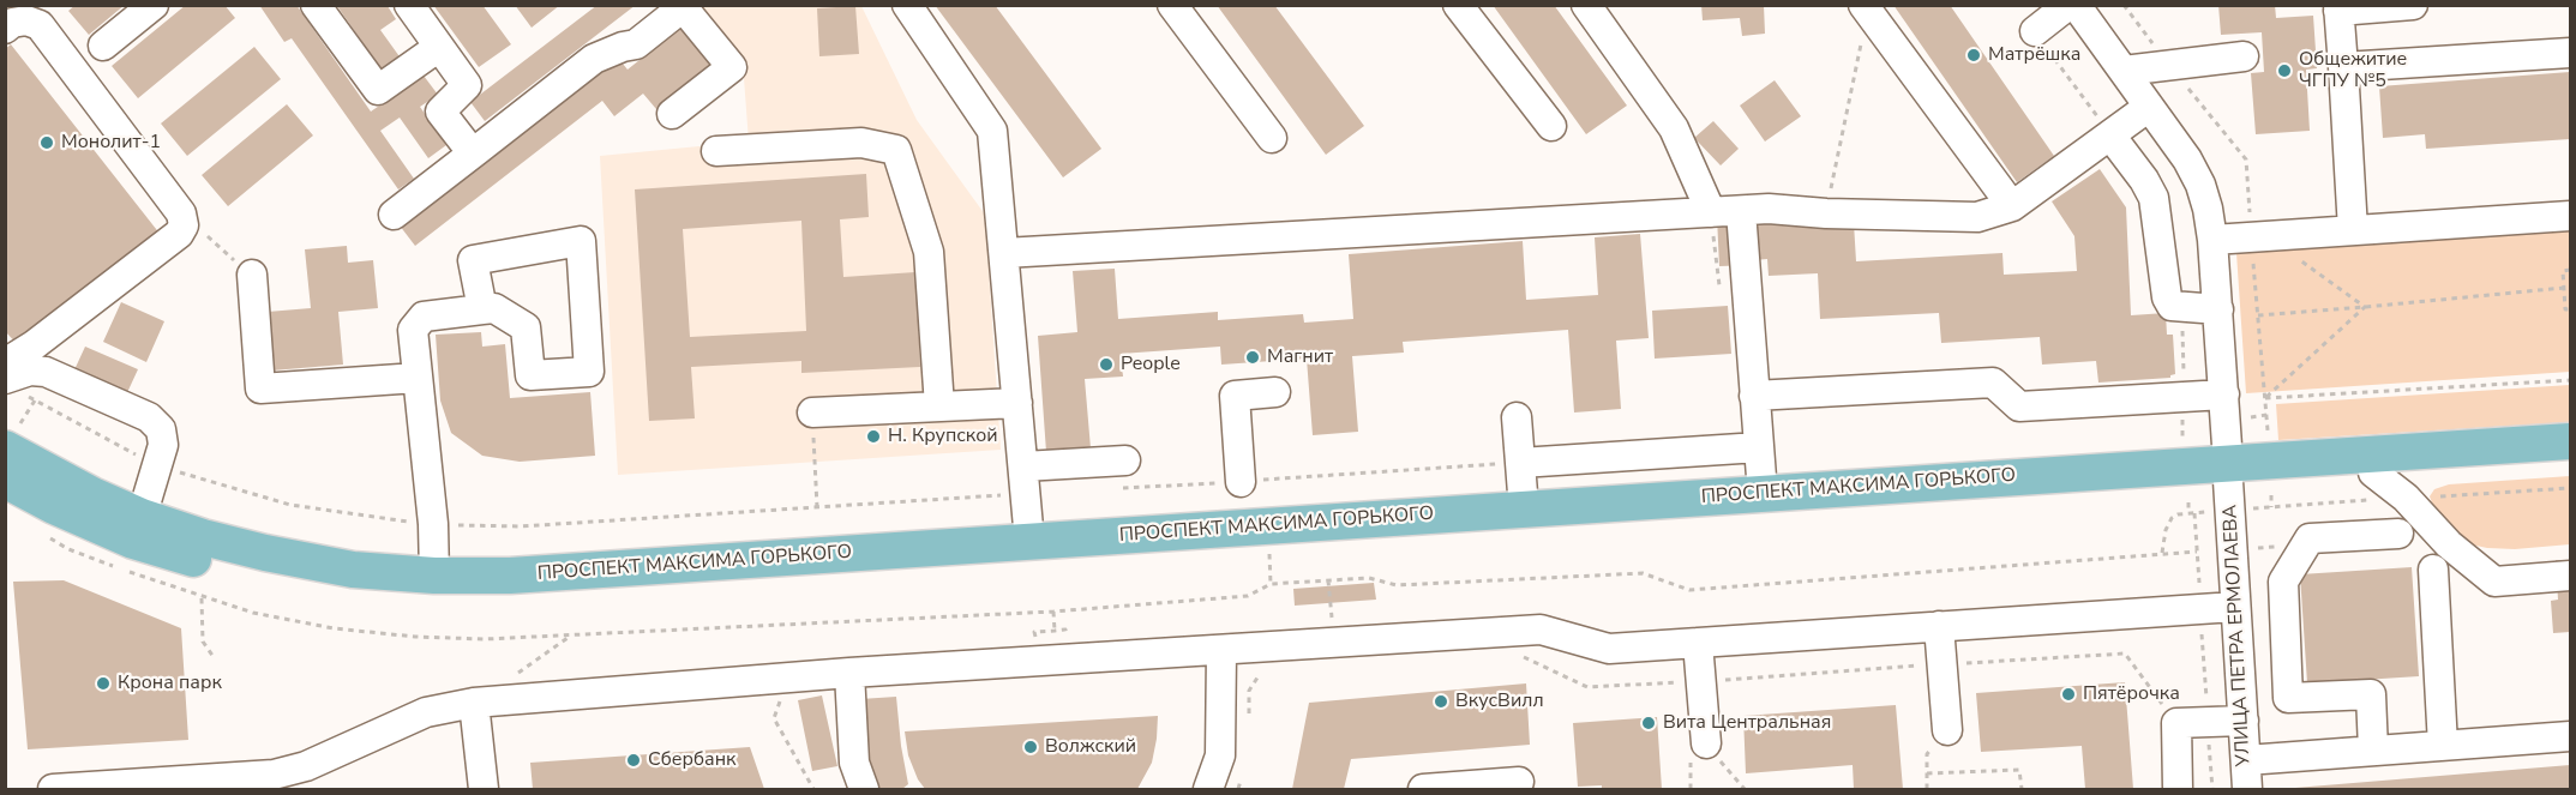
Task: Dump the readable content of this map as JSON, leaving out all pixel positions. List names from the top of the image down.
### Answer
{
  "streets": {
    "main road": ["ПРОСПЕКТ МАКСИМА ГОРЬКОГО"],
    "street": ["УЛИЦА ПЕТРА ЕРМОЛАЕВА"]
  },
  "crossings": [
    ["ПРОСПЕКТ МАКСИМА ГОРЬКОГО", "УЛИЦА ПЕТРА ЕРМОЛАЕВА"]
  ],
  "places": [
    "Матрёшка",
    "Общежитие ЧГПУ №5",
    "Монолит-1",
    "Магнит",
    "People",
    "Н. Крупской",
    "Крона парк",
    "Пятёрочка",
    "ВкусВилл",
    "Вита Центральная",
    "Волжский",
    "Сбербанк"
  ]
}
